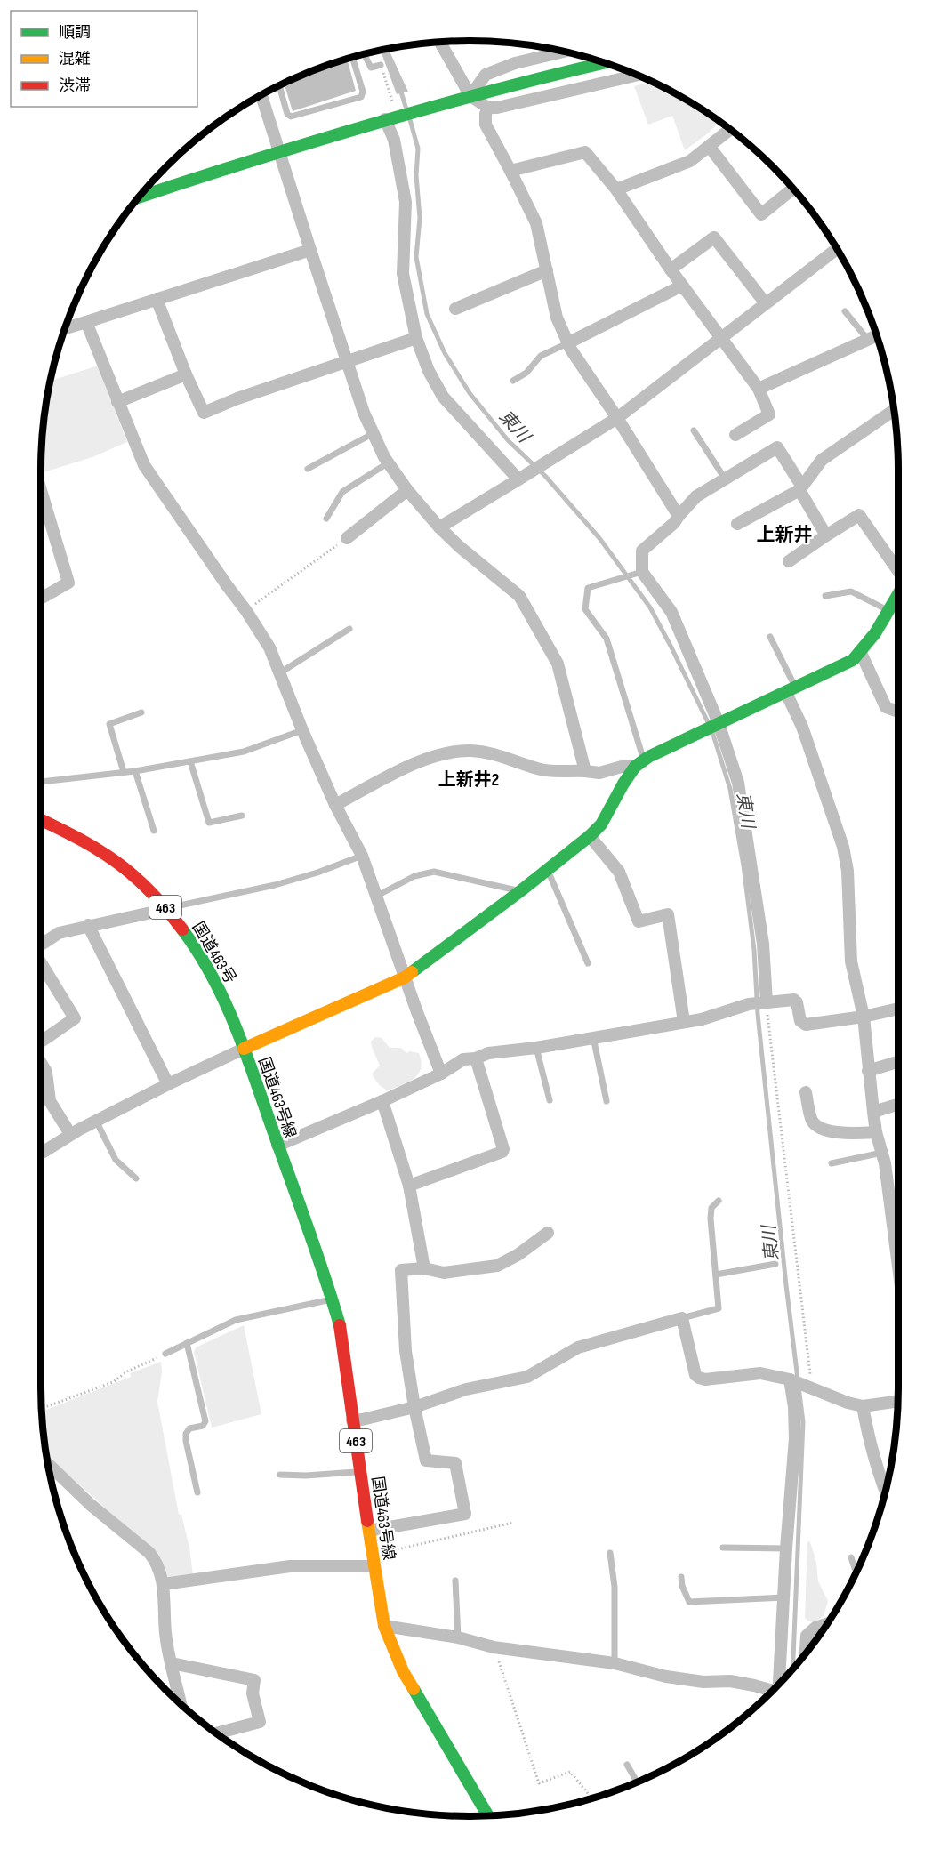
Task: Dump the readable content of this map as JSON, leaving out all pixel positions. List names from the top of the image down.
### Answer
{
  "streets": {
    "main road": ["463", "国道463号", "国道463号線"]
  },
  "crossings": [
    ["国道463号", "国道463号線"]
  ],
  "districts": ["上新井", "上新井2"],
  "water": ["東川"],
  "legend": ["順調", "混雑", "渋滞"]
}
